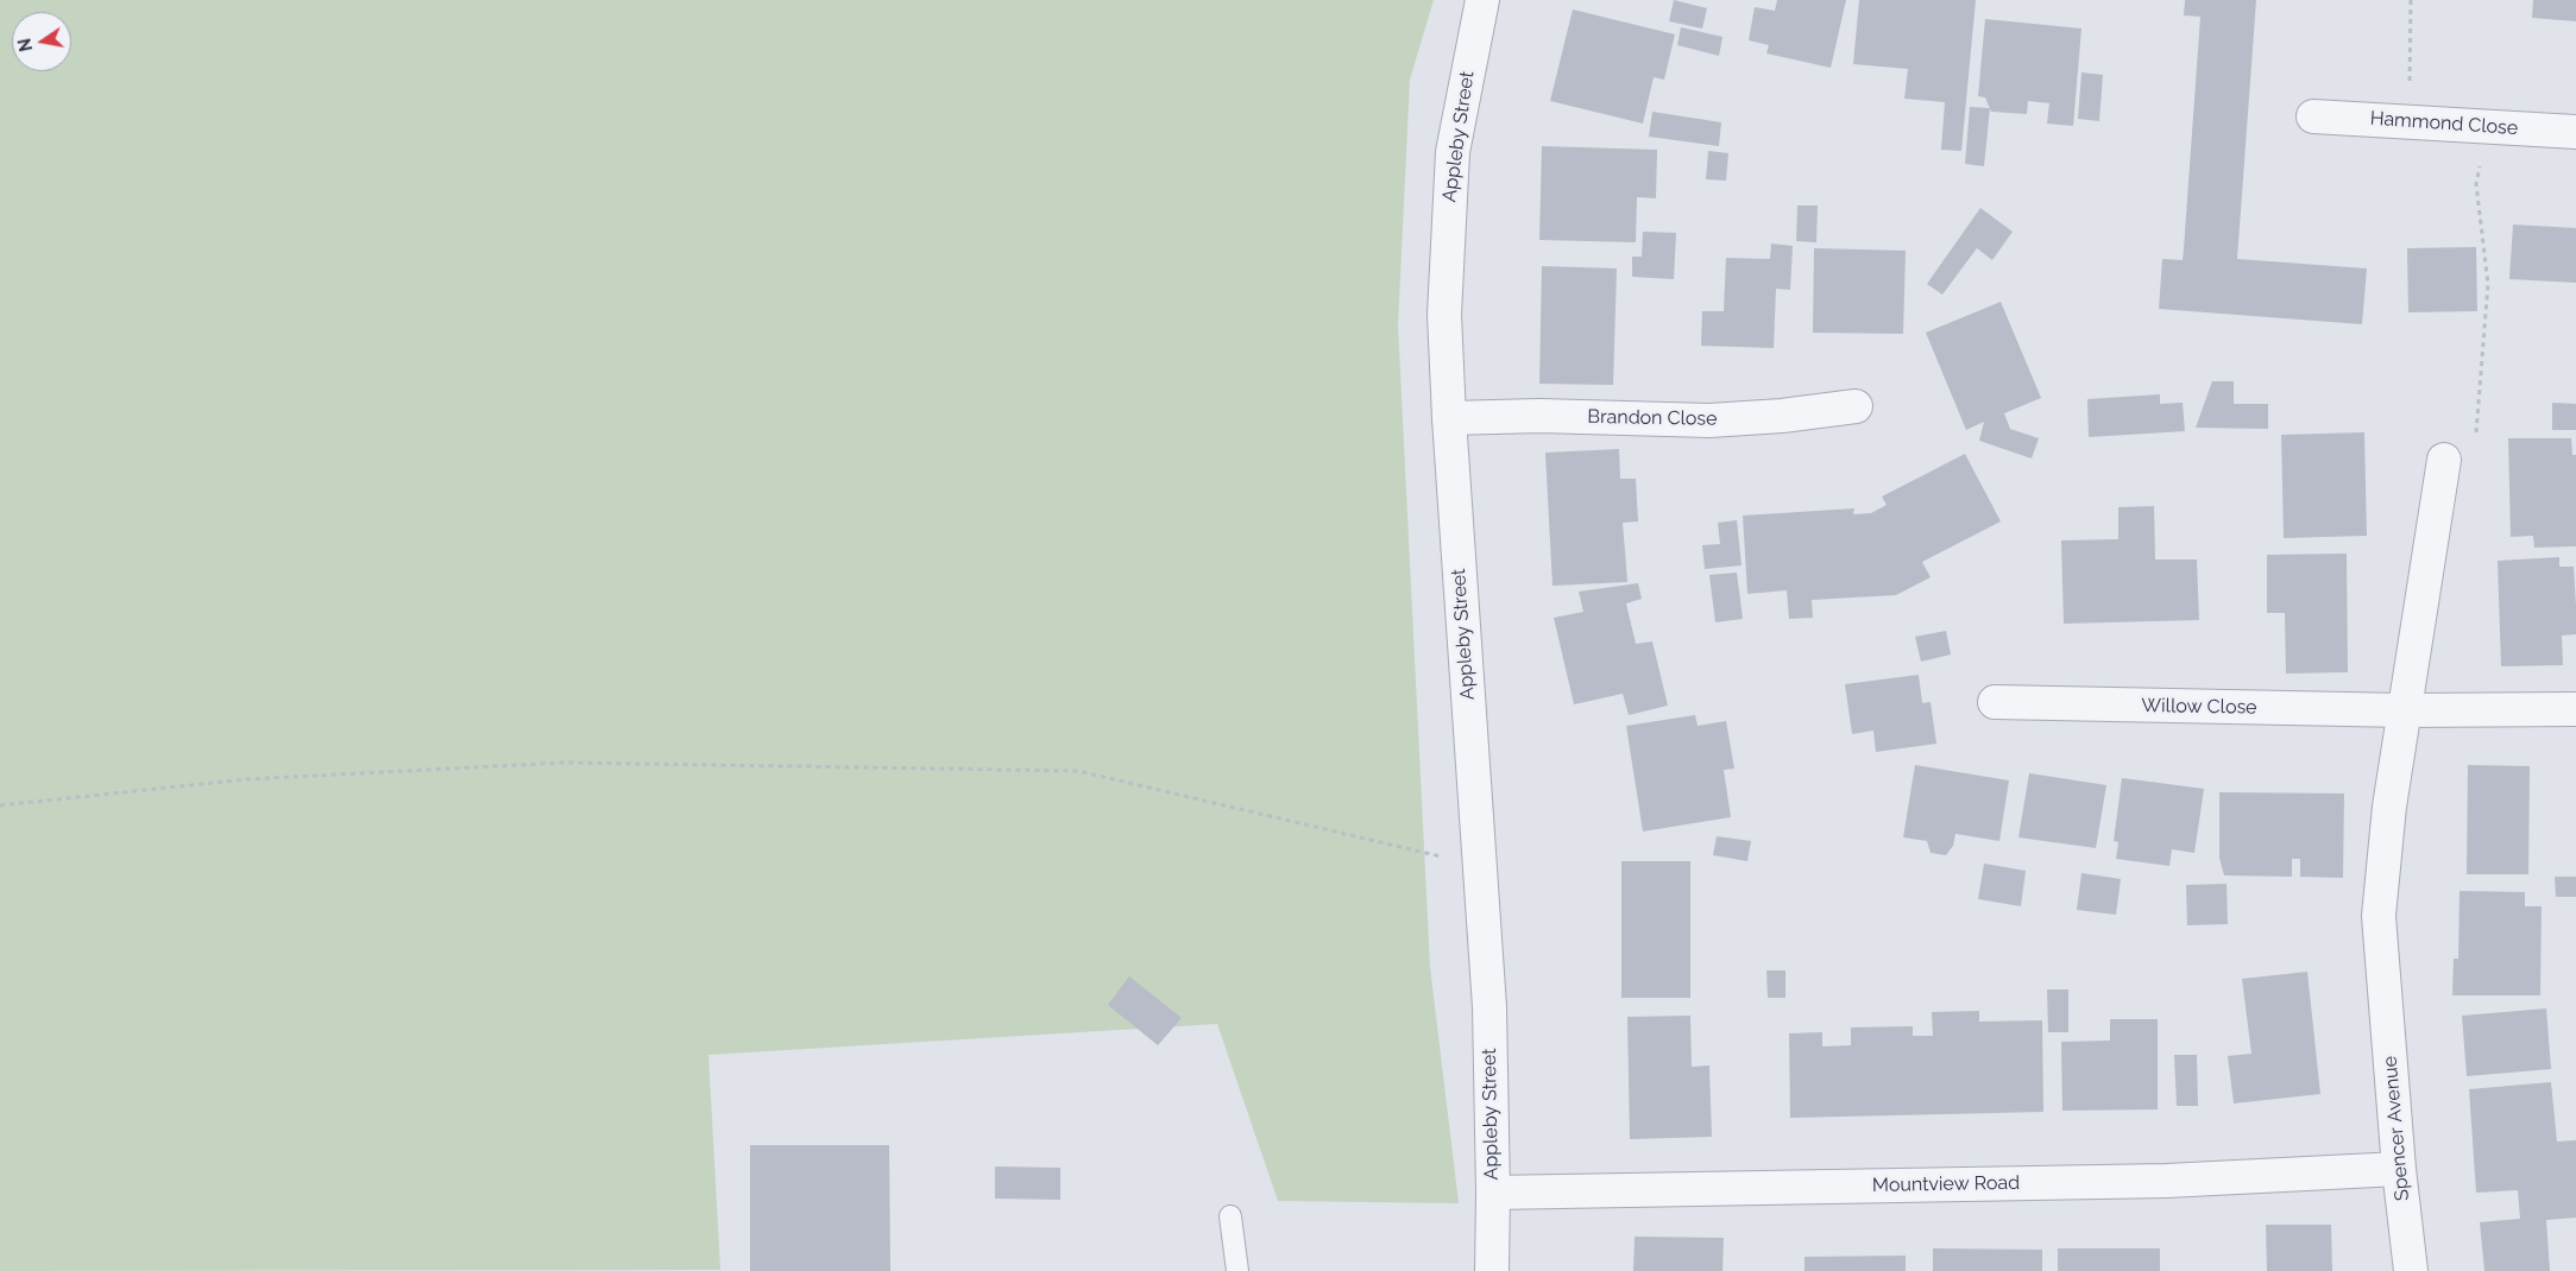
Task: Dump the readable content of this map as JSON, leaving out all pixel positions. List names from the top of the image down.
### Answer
{
  "streets": {
    "street": [
      "Hammond Close",
      "Appleby Street",
      "Brandon Close",
      "Willow Close",
      "Spencer Avenue",
      "Mountview Road"
    ]
  },
  "crossings": [
    ["Appleby Street", "Brandon Close"],
    ["Appleby Street", "Mountview Road"],
    ["Willow Close", "Spencer Avenue"],
    ["Spencer Avenue", "Mountview Road"]
  ],
  "north": "left"
}
